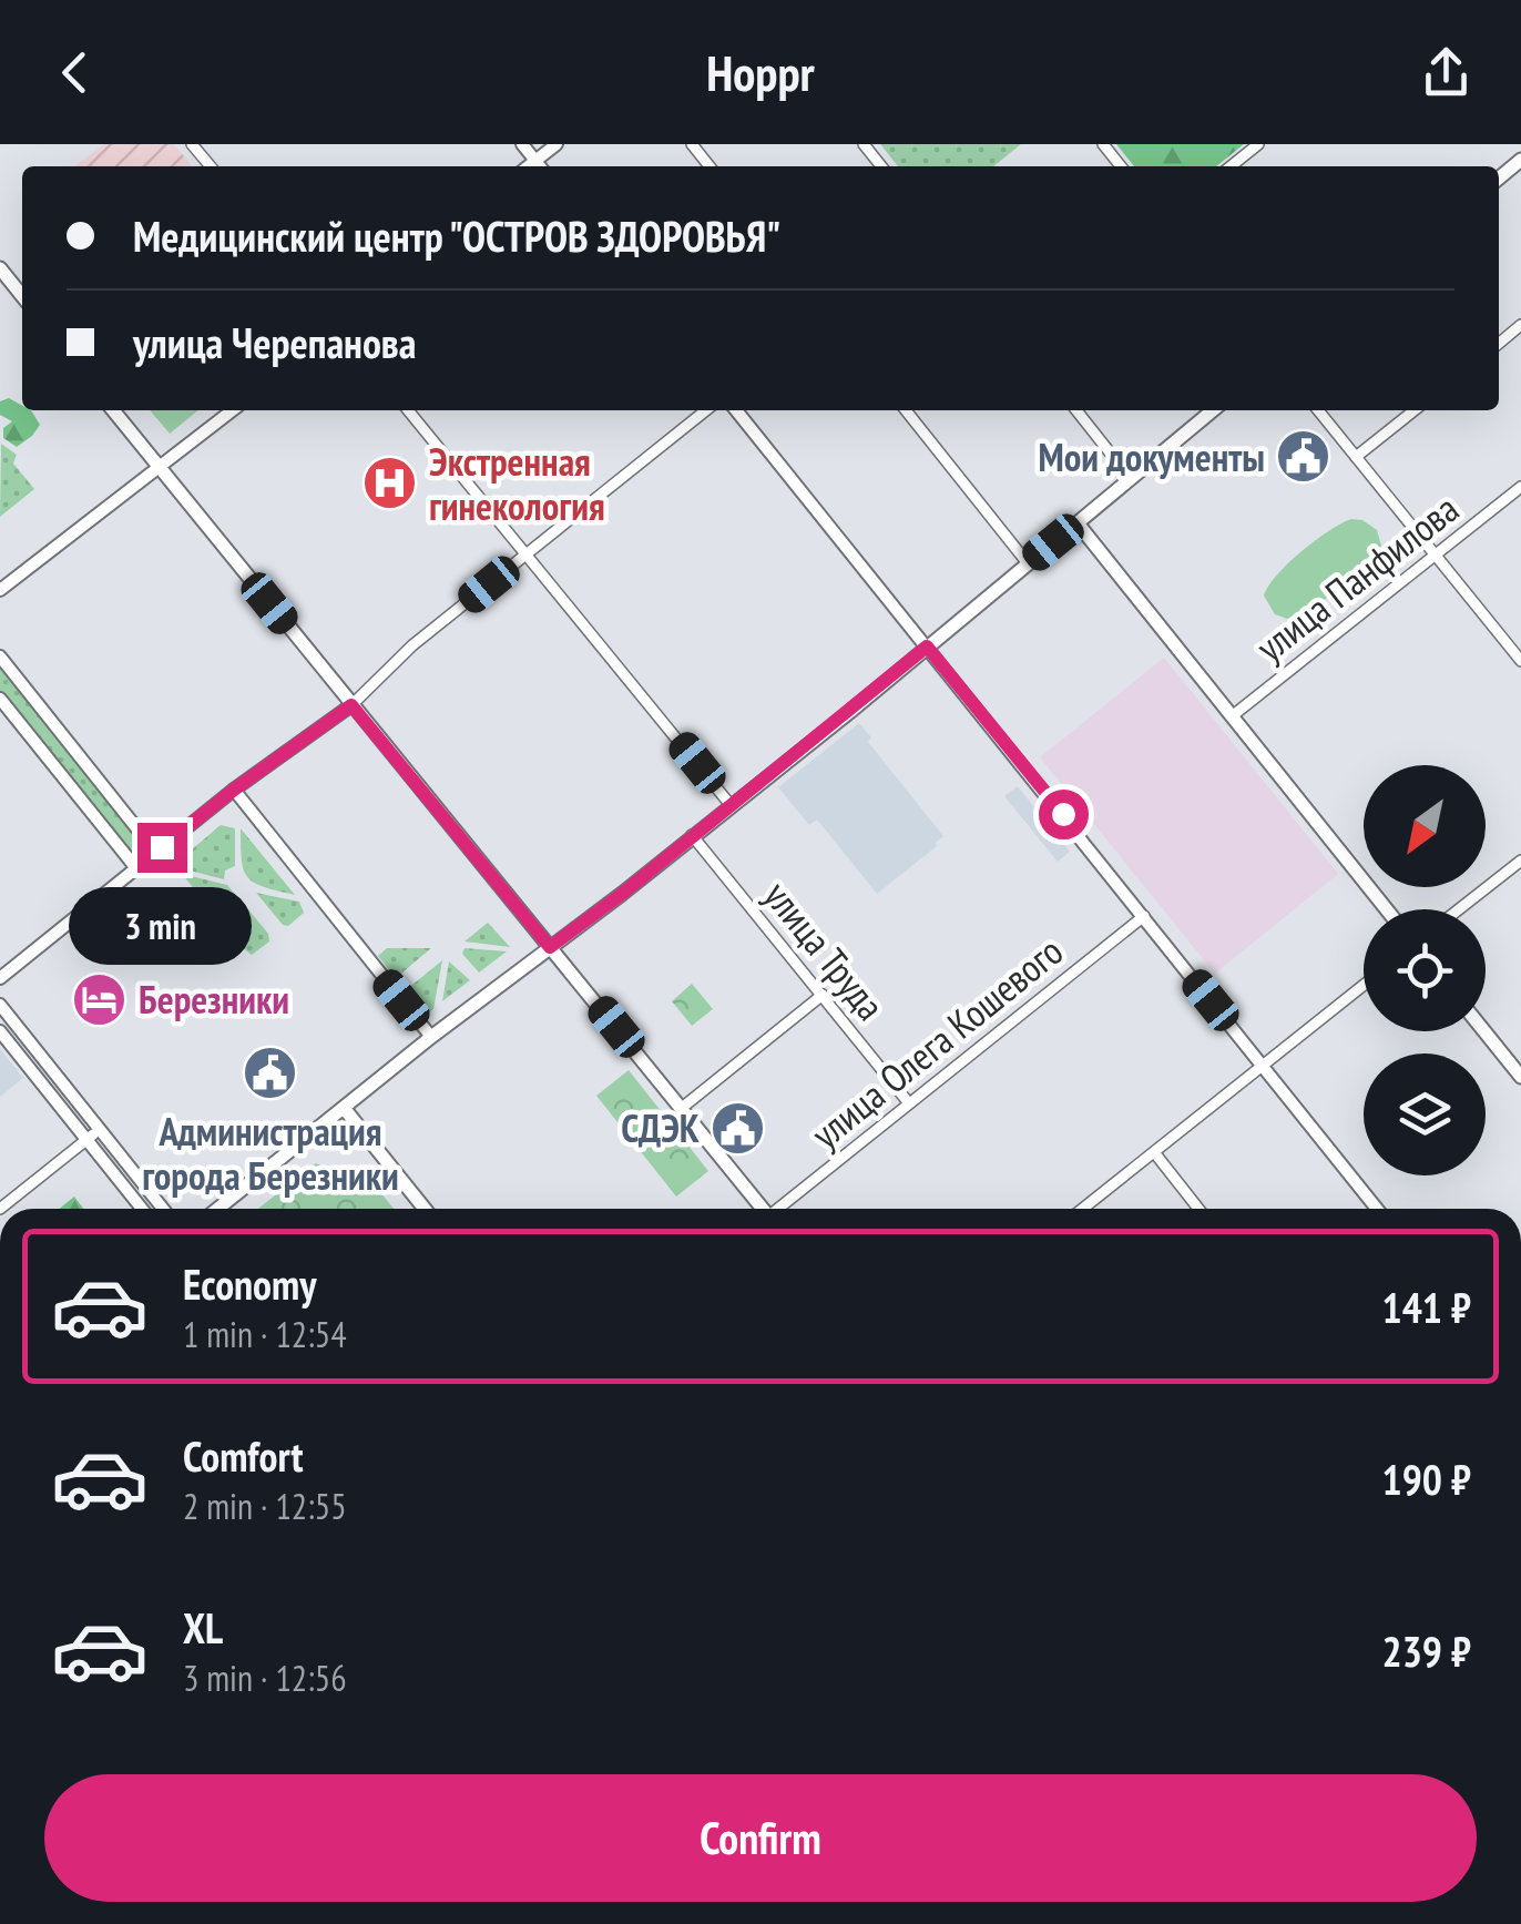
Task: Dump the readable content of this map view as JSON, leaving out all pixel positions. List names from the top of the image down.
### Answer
{
  "streets": {
    "street": ["улица Панфилова", "улица Труда", "улица Олега Кошевого"]
  },
  "crossings": [
    ["улица Труда", "улица Олега Кошевого"]
  ],
  "places": {
    "public building": ["Мои документы", "Администрация города Березники", "СДЭК"],
    "hospital": ["Экстренная гинекология"],
    "hotel": ["Березники"]
  },
  "north": "bottom left",
  "page": {
    "header": "Hoppr",
    "banner": ["Медицинский центр \"ОСТРОВ ЗДОРОВЬЯ\"", "улица Черепанова"],
    "bubble": "3 min",
    "list": [
      {
        "name": "Economy",
        "note": "1 min · 12:54",
        "value": "141 ₽"
      },
      {
        "name": "Comfort",
        "note": "2 min · 12:55",
        "value": "190 ₽"
      },
      {
        "name": "XL",
        "note": "3 min · 12:56",
        "value": "239 ₽"
      }
    ],
    "buttons": "Confirm"
  }
}
